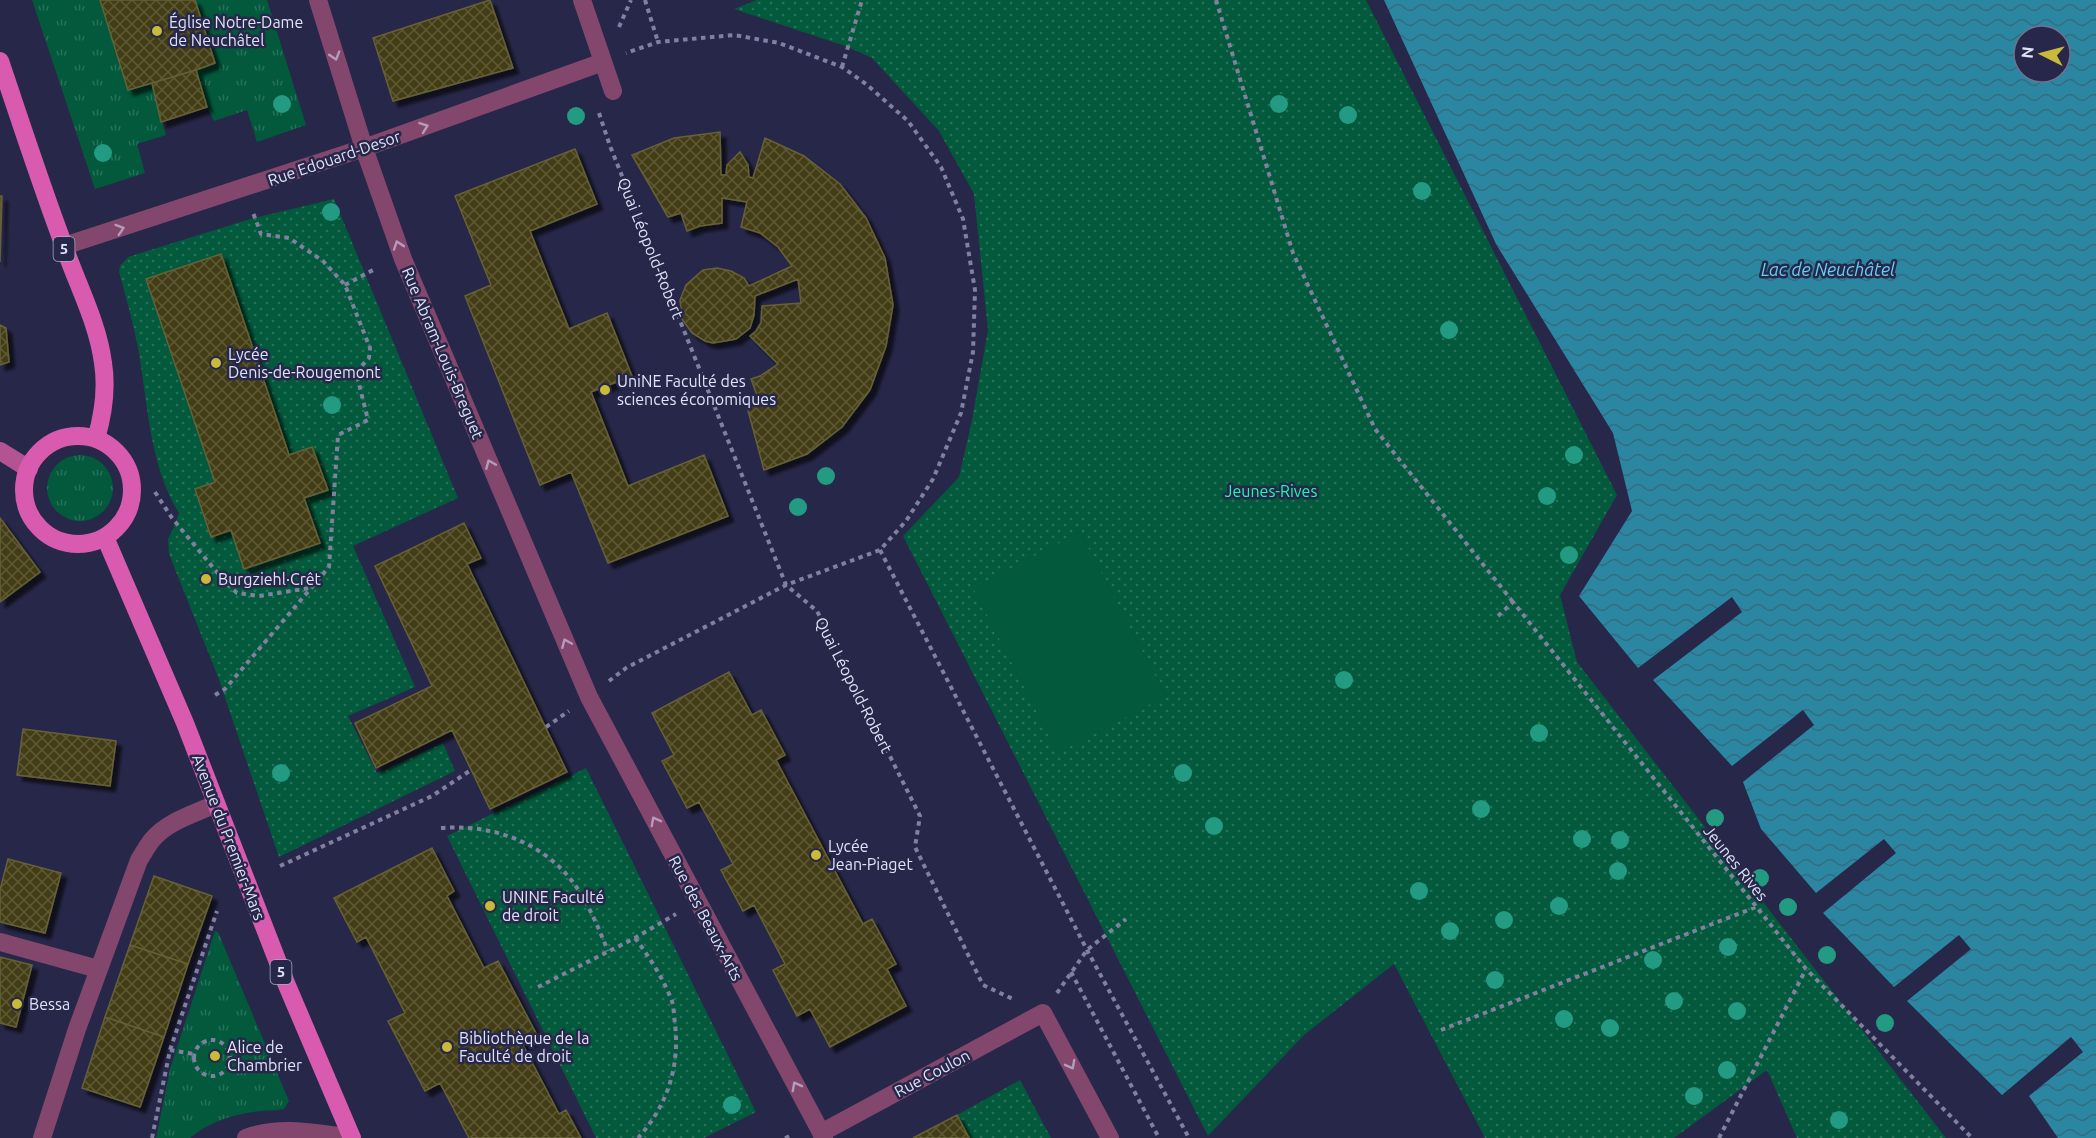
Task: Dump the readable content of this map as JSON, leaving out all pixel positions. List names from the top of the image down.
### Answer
{
  "streets": {
    "main road": ["5", "Avenue du Premier-Mars"],
    "street": [
      "Rue Edouard-Desor",
      "Rue Abram-Louis-Breguet",
      "Rue des Beaux-Arts",
      "Rue Coulon"
    ],
    "path": ["Quai Léopold-Robert", "Jeunes Rives"]
  },
  "crossings": [
    ["Rue Edouard-Desor", "5"],
    ["Rue Edouard-Desor", "Rue Abram-Louis-Breguet"],
    ["Quai Léopold-Robert", "Rue Coulon"],
    ["5", "Avenue du Premier-Mars"],
    ["Rue Abram-Louis-Breguet", "Rue des Beaux-Arts"],
    ["Rue des Beaux-Arts", "Rue Coulon"]
  ],
  "one_way": ["Rue Edouard-Desor", "Rue des Beaux-Arts"],
  "water": ["Lac de Neuchâtel"],
  "parks": ["Jeunes-Rives"],
  "places": [
    "Église Notre-Dame de Neuchâtel",
    "Lycée Denis-de-Rougemont",
    "UniNE Faculté des sciences économiques",
    "Burgziehl·Crêt",
    "Lycée Jean-Piaget",
    "UNINE Faculté de droit",
    "Bessa",
    "Bibliothèque de la Faculté de droit",
    "Alice de Chambrier"
  ],
  "north": "left"
}
